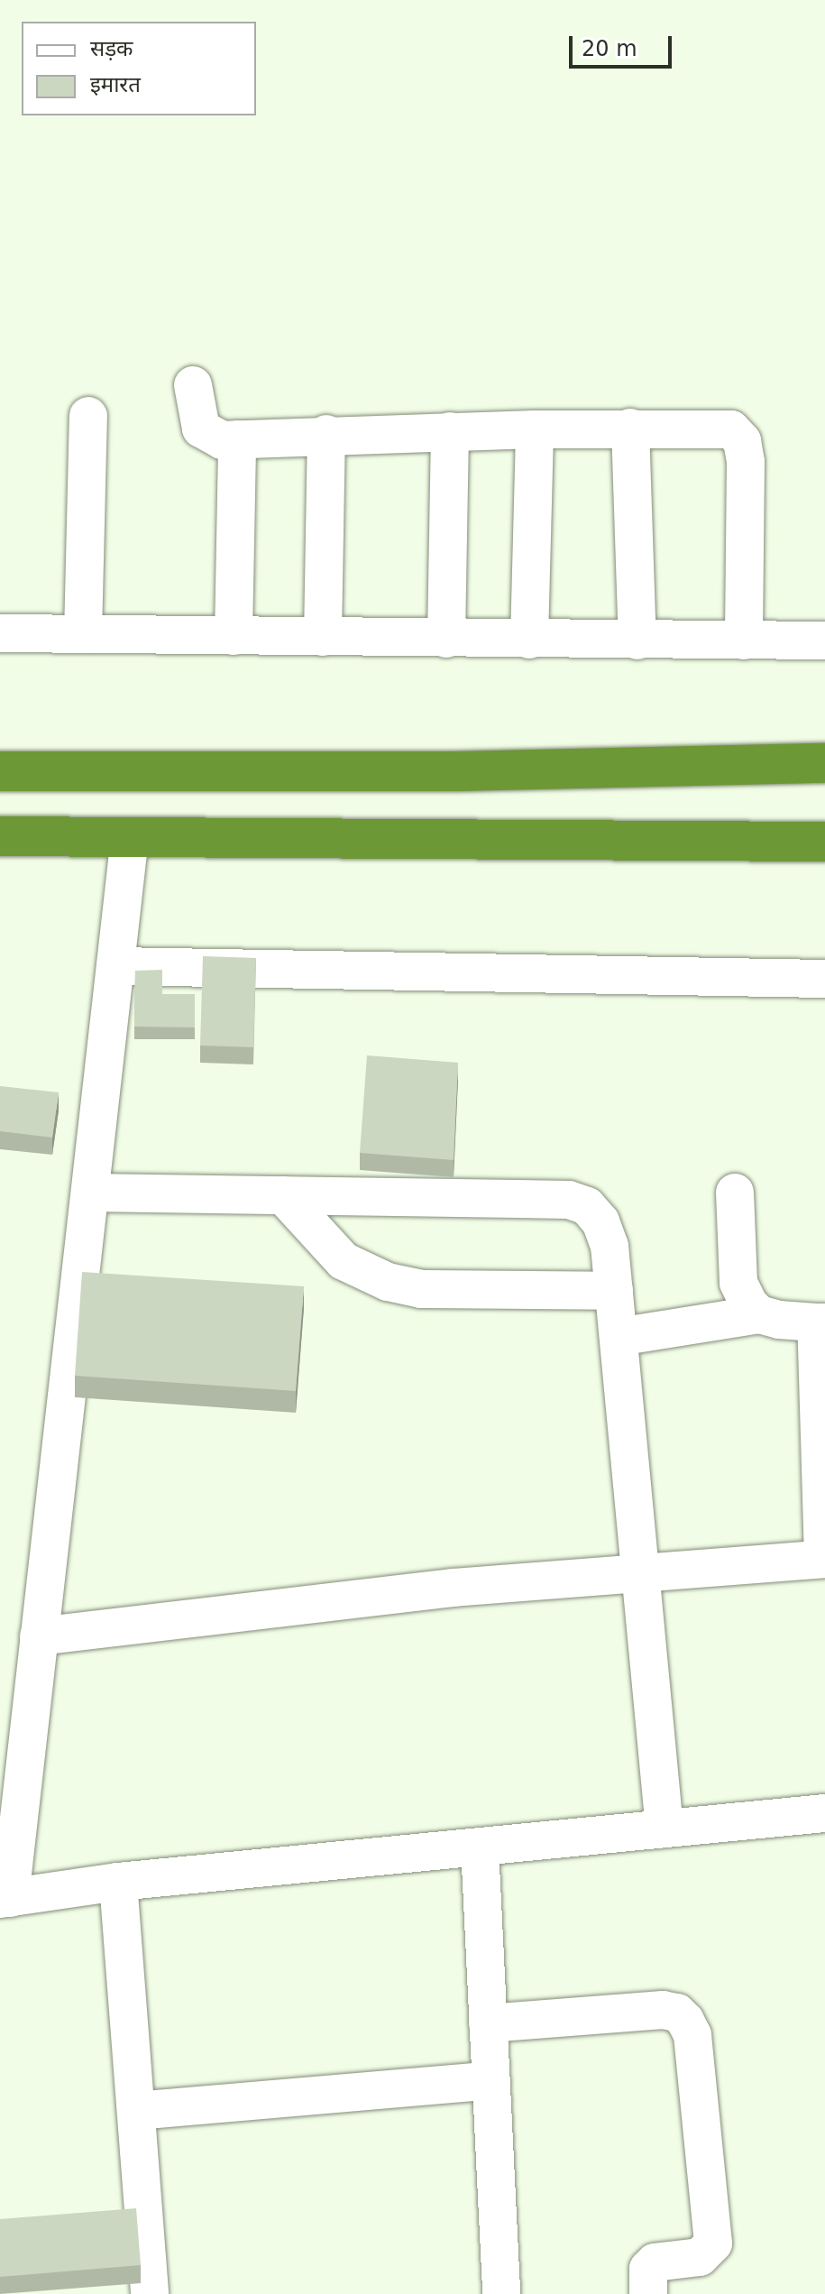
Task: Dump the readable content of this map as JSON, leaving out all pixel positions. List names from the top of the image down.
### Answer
{
  "legend": ["सड़क", "इमारत"],
  "scale_bar": "20 m"
}
